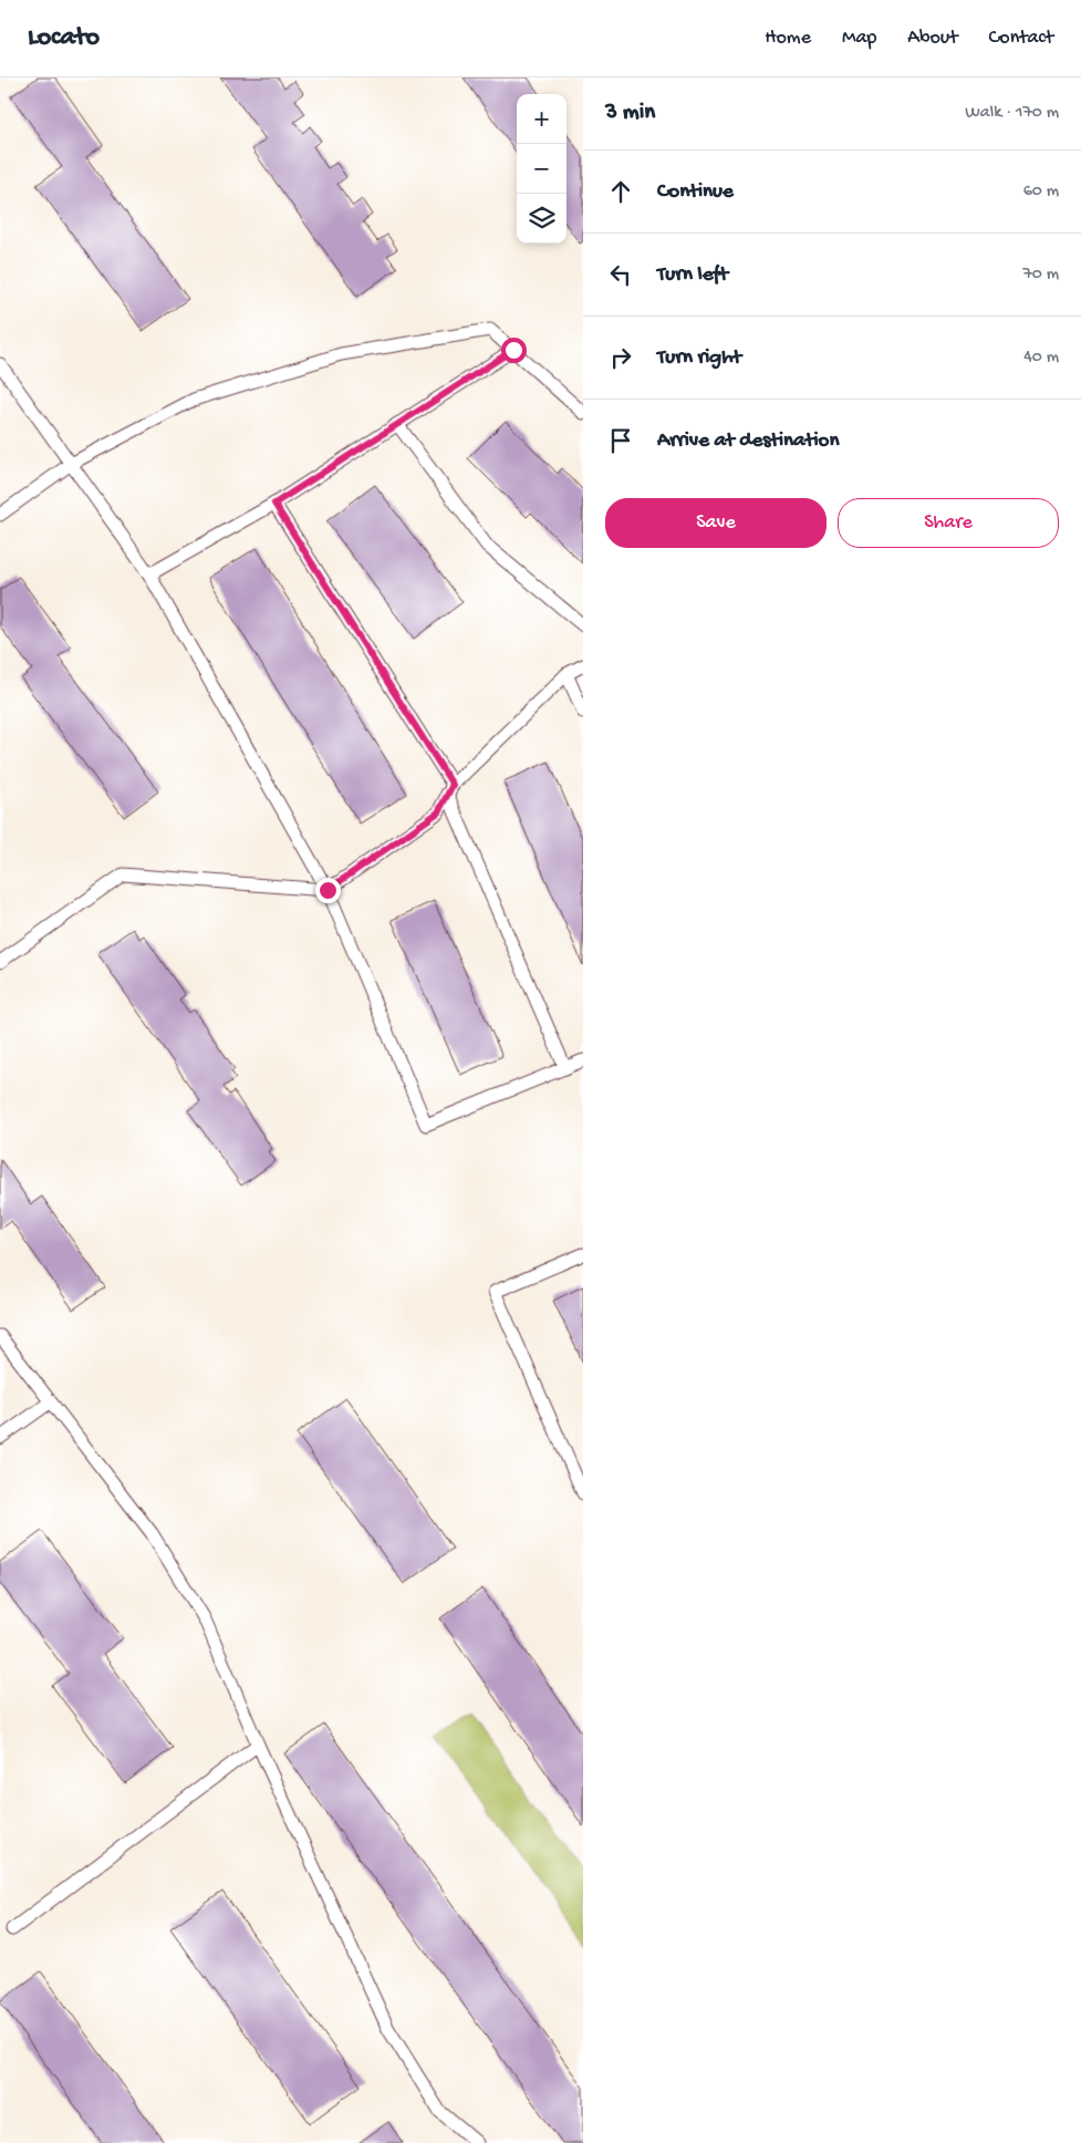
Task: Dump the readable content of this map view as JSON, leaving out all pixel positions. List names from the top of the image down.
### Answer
{
  "page": {
    "header": "Locato",
    "nav": [
      "Home",
      "Map",
      "About",
      "Contact"
    ],
    "heading": ["3 min", "Walk · 170 m"],
    "map_buttons": ["+", "−"],
    "list": [
      ["Continue", "60 m"],
      ["Turn left", "70 m"],
      ["Turn right", "40 m"],
      "Arrive at destination"
    ],
    "buttons": ["Save", "Share"]
  }
}
